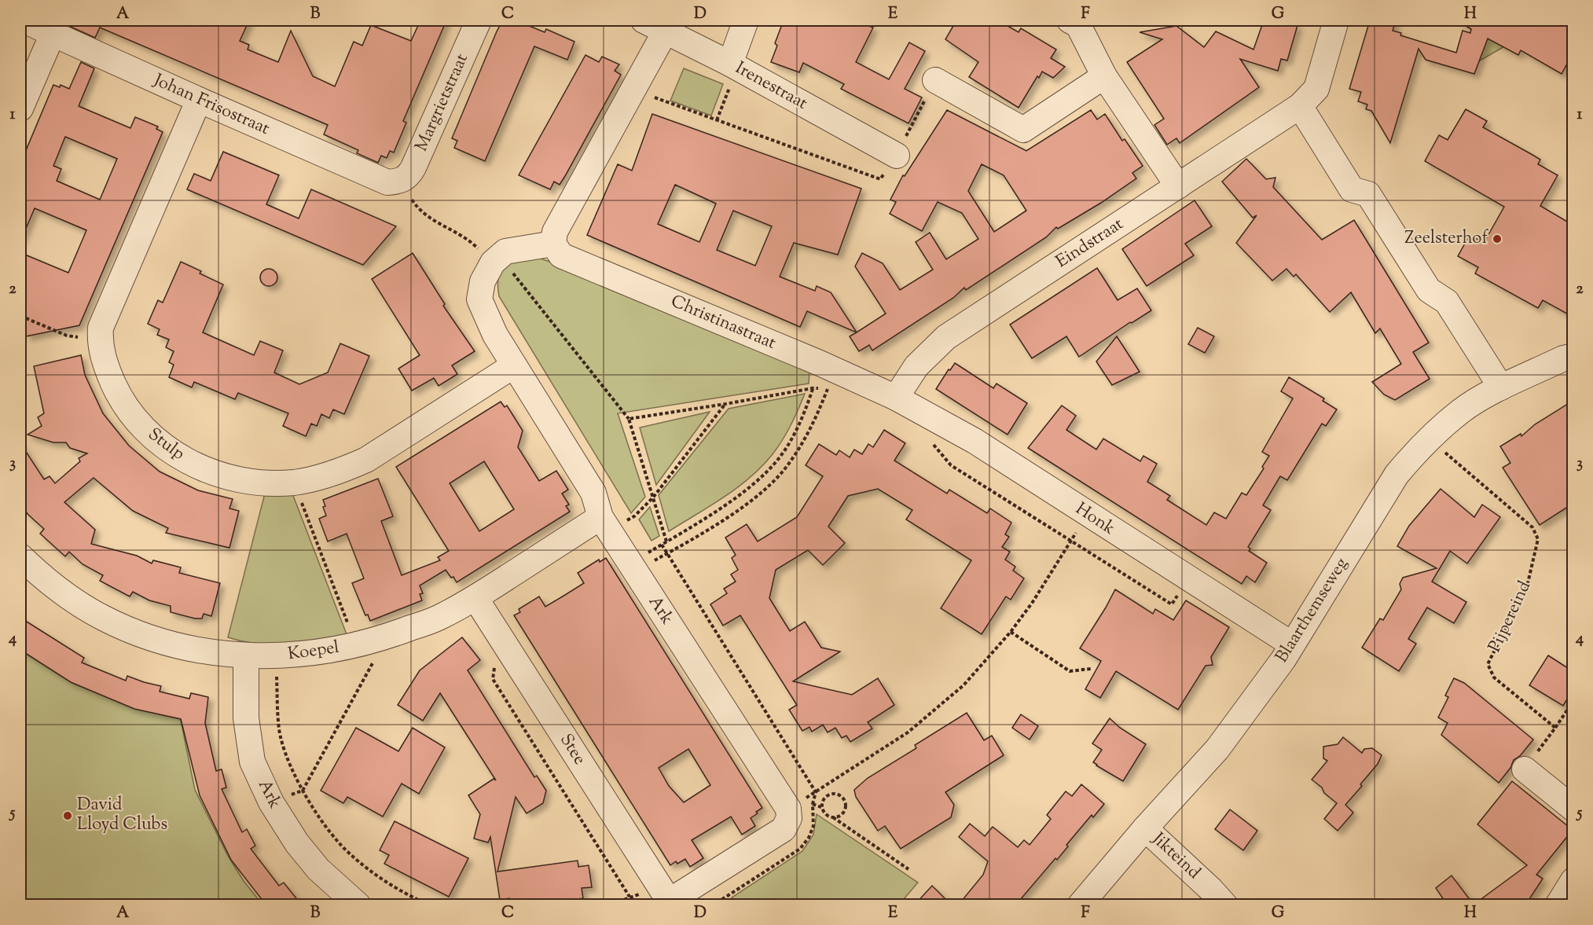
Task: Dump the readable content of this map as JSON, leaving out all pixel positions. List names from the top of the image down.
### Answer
{
  "streets": {
    "street": [
      "Irenestraat",
      "Margrietstraat",
      "Johan Frisostraat",
      "Eindstraat",
      "Christinastraat",
      "Stulp",
      "Honk",
      "Ark",
      "Blaarthemseweg",
      "Koepel",
      "Stee",
      "Jikteind"
    ],
    "path": ["Pijpereind"]
  },
  "crossings": [
    ["Margrietstraat", "Johan Frisostraat"],
    ["Johan Frisostraat", "Stulp"],
    ["Eindstraat", "Christinastraat"],
    ["Eindstraat", "Honk"],
    ["Christinastraat", "Honk"],
    ["Stulp", "Ark"],
    ["Honk", "Blaarthemseweg"],
    ["Ark", "Koepel"],
    ["Blaarthemseweg", "Pijpereind"],
    ["Blaarthemseweg", "Jikteind"],
    ["Koepel", "Stee"]
  ],
  "places": ["Zeelsterhof", "David Lloyd Clubs"],
  "grid": {
    "columns": [
      "A",
      "B",
      "C",
      "D",
      "E",
      "F",
      "G",
      "H"
    ],
    "rows": [
      "1",
      "2",
      "3",
      "4",
      "5"
    ]
  }
}
